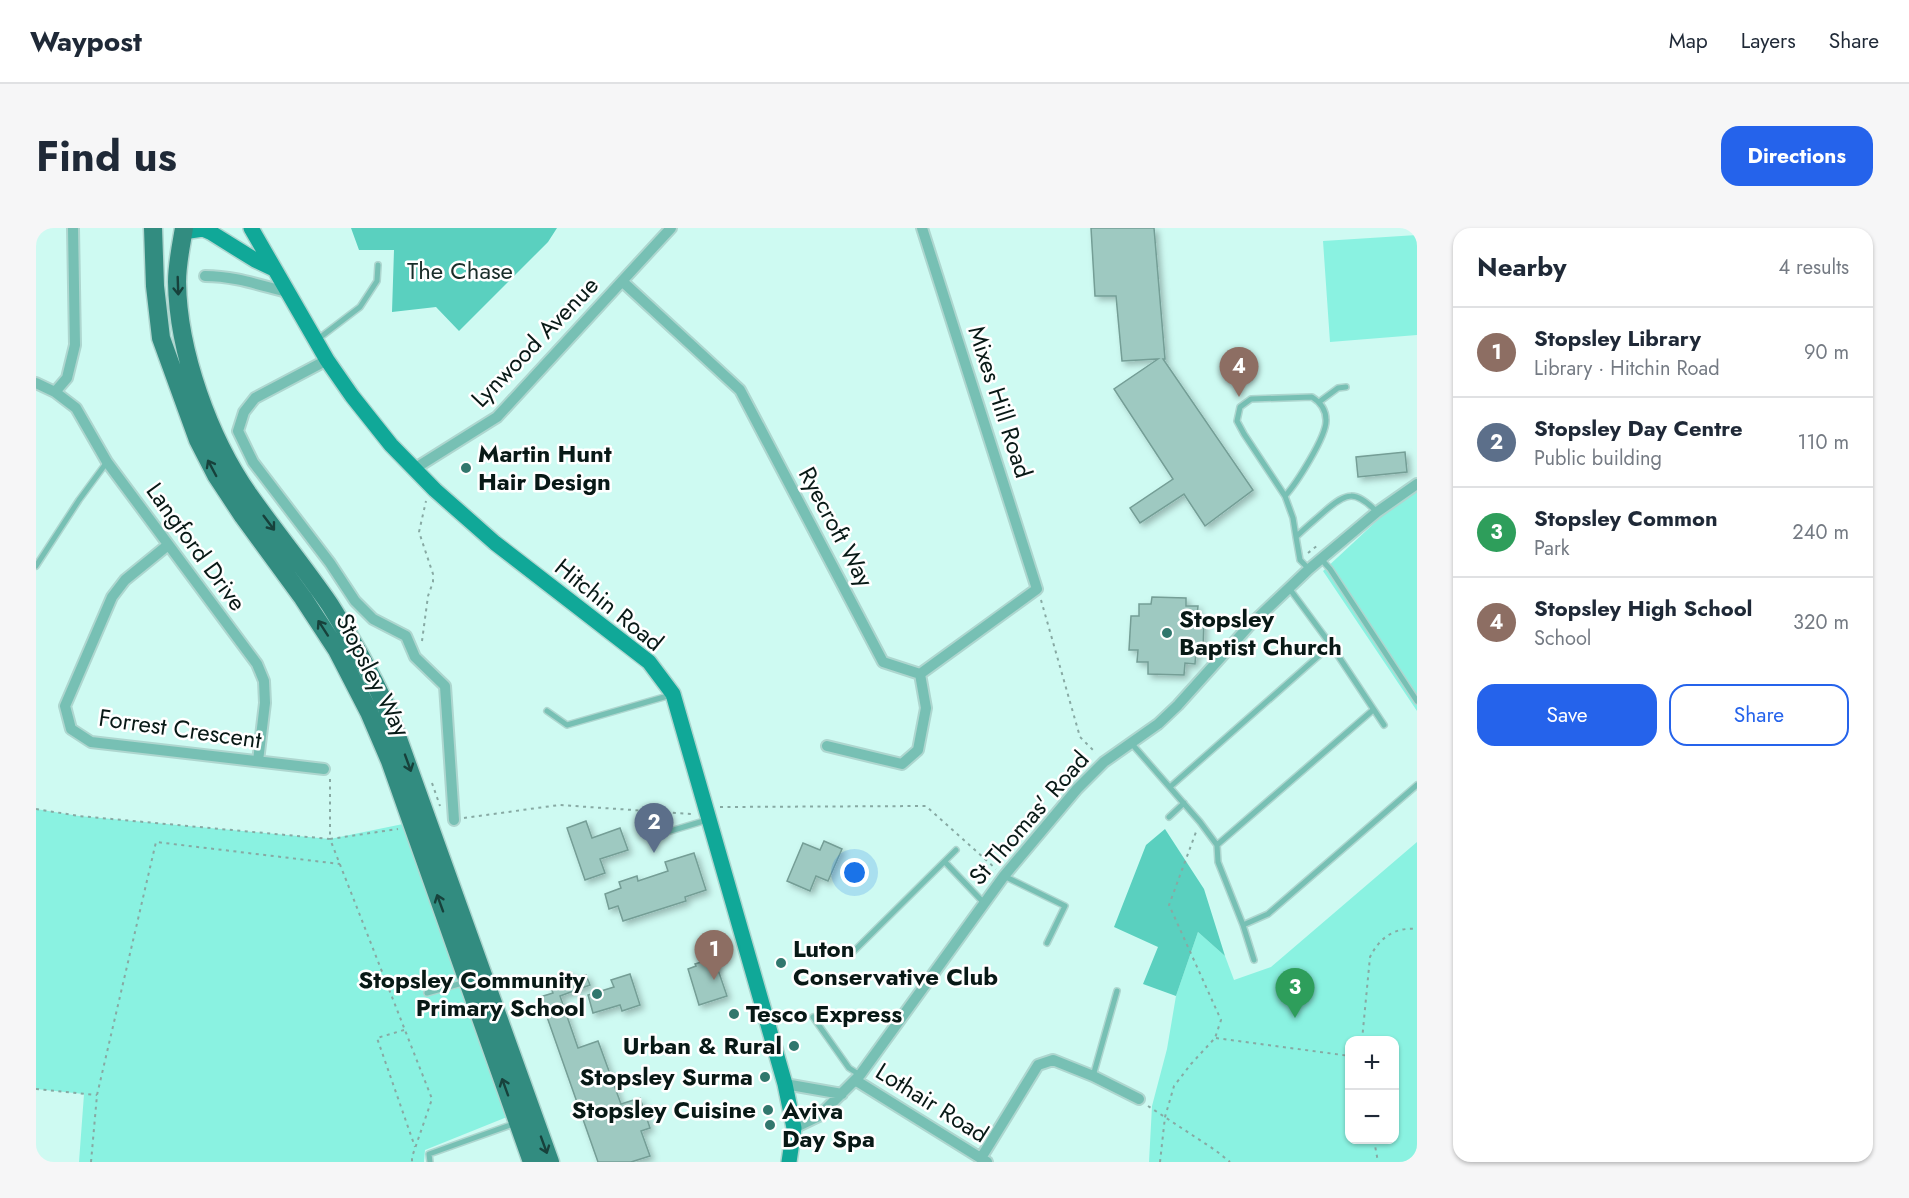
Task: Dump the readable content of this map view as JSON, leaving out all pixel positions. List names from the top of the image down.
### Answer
{
  "streets": {
    "main road": ["Stopsley Way"],
    "street": [
      "Lynwood Avenue",
      "Mixes Hill Road",
      "Ryecroft Way",
      "Langford Drive",
      "Hitchin Road",
      "Forrest Crescent",
      "St Thomas' Road",
      "Lothair Road"
    ]
  },
  "crossings": [
    ["Lynwood Avenue", "Ryecroft Way"],
    ["Lynwood Avenue", "Hitchin Road"],
    ["Langford Drive", "Forrest Crescent"],
    ["Hitchin Road", "Stopsley Way"],
    ["Hitchin Road", "St Thomas' Road"],
    ["St Thomas' Road", "Lothair Road"]
  ],
  "parks": ["The Chase"],
  "places": [
    "Martin Hunt Hair Design",
    "Stopsley Baptist Church",
    "Luton Conservative Club",
    "Stopsley Community Primary School",
    "Tesco Express",
    "Urban & Rural",
    "Stopsley Surma",
    "Stopsley Cuisine",
    "Aviva Day Spa"
  ],
  "page": {
    "header": "Waypost",
    "nav": ["Map", "Layers", "Share"],
    "title": "Find us",
    "buttons": [
      "Directions",
      ["Save", "Share"]
    ],
    "heading": ["Nearby", "4 results"],
    "list": [
      {
        "mark": "1",
        "name": "Stopsley Library",
        "note": "Library · Hitchin Road",
        "value": "90 m"
      },
      {
        "mark": "2",
        "name": "Stopsley Day Centre",
        "note": "Public building",
        "value": "110 m"
      },
      {
        "mark": "3",
        "name": "Stopsley Common",
        "note": "Park",
        "value": "240 m"
      },
      {
        "mark": "4",
        "name": "Stopsley High School",
        "note": "School",
        "value": "320 m"
      }
    ],
    "pins": [
      "4",
      "2",
      "1",
      "3"
    ],
    "map_buttons": ["+", "−"]
  }
}
